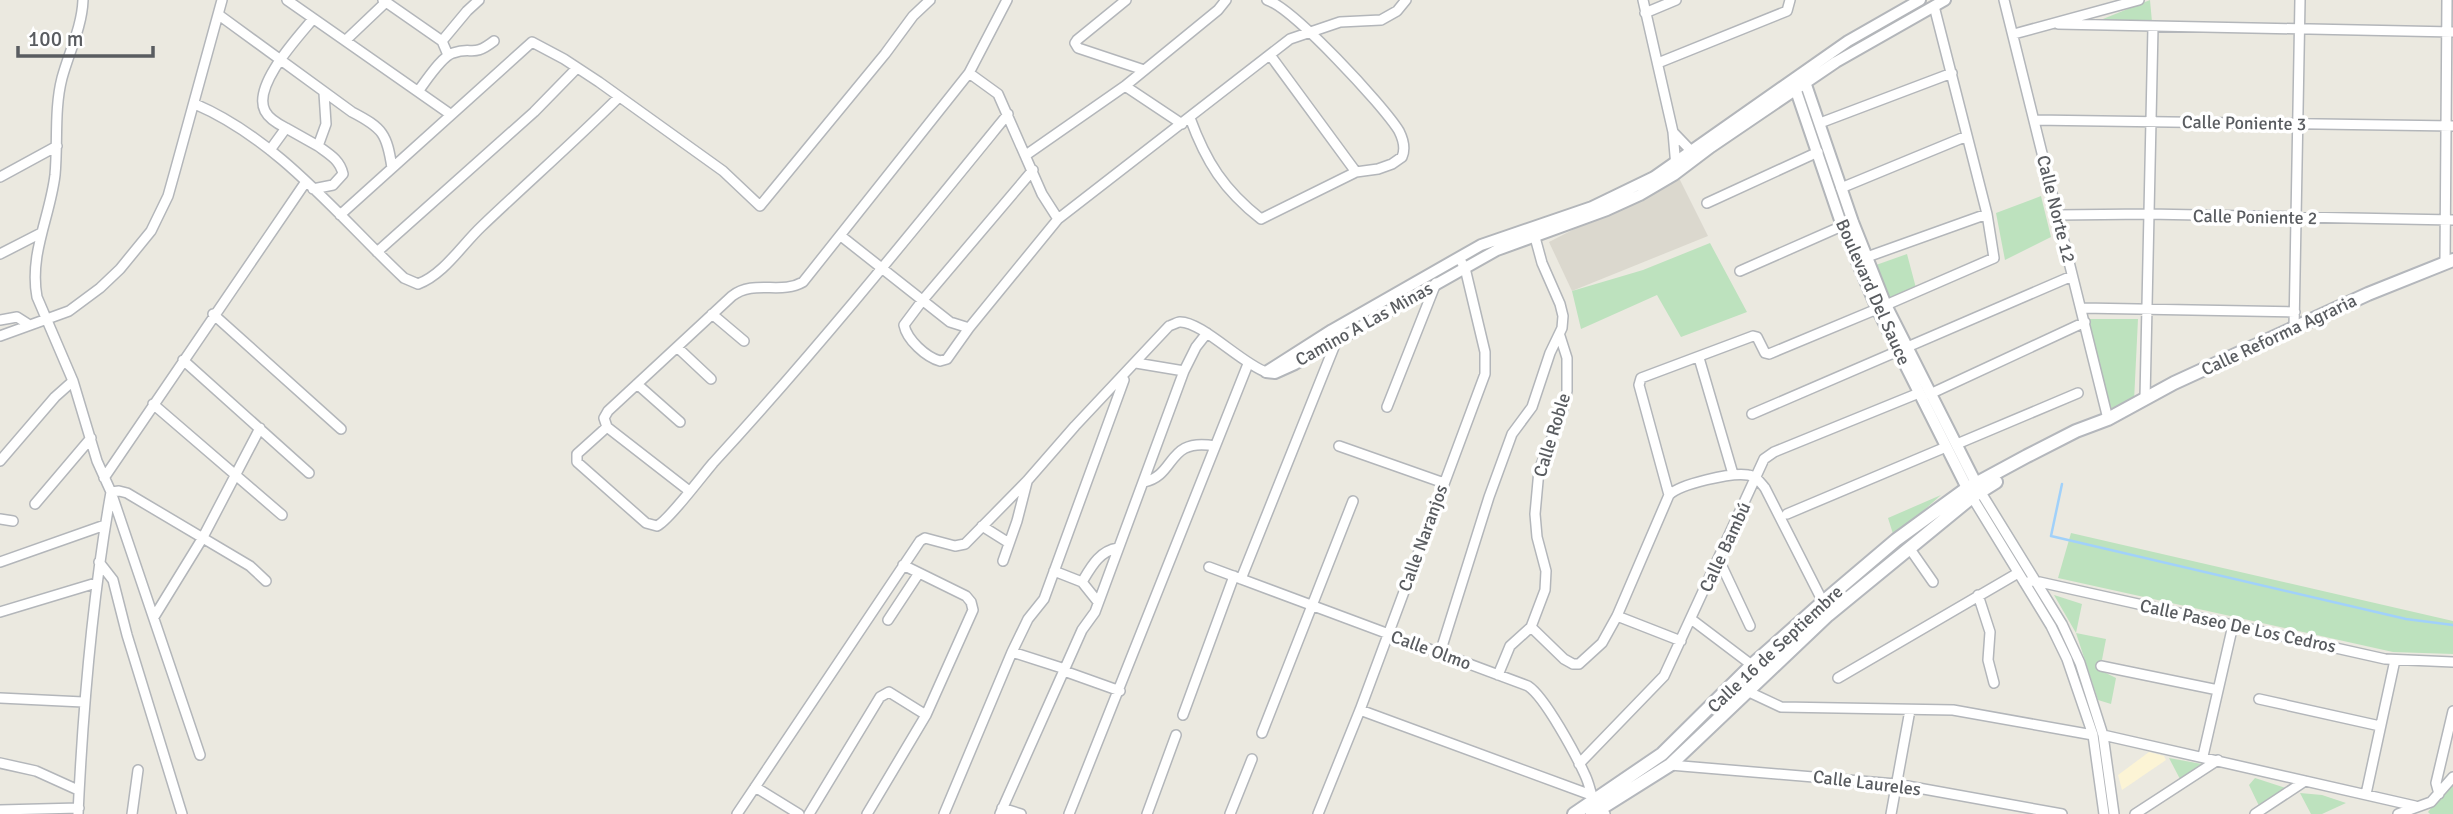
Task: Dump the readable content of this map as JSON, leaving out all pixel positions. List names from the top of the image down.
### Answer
{
  "streets": {
    "main road": ["Calle Reforma Agraria", "Calle 16 de Septiembre"],
    "street": [
      "Calle Poniente 3",
      "Calle Norte 12",
      "Calle Poniente 2",
      "Boulevard Del Sauce",
      "Camino A Las Minas",
      "Calle Roble",
      "Calle Naranjos",
      "Calle Bambú",
      "Calle Paseo De Los Cedros",
      "Calle Olmo",
      "Calle Laureles"
    ]
  },
  "crossings": [
    ["Calle Poniente 3", "Calle Norte 12"],
    ["Calle Norte 12", "Calle Poniente 2"],
    ["Calle Norte 12", "Calle Reforma Agraria"],
    ["Calle Norte 12", "Calle Bambú"],
    ["Boulevard Del Sauce", "Camino A Las Minas"],
    ["Boulevard Del Sauce", "Calle Bambú"],
    ["Boulevard Del Sauce", "Calle 16 de Septiembre"],
    ["Camino A Las Minas", "Calle Roble"],
    ["Camino A Las Minas", "Calle Naranjos"],
    ["Calle Roble", "Calle Olmo"],
    ["Calle Naranjos", "Calle Olmo"],
    ["Calle Bambú", "Calle Olmo"],
    ["Calle 16 de Septiembre", "Calle Olmo"],
    ["Calle 16 de Septiembre", "Calle Laureles"]
  ],
  "scale_bar": "100 m"
}
